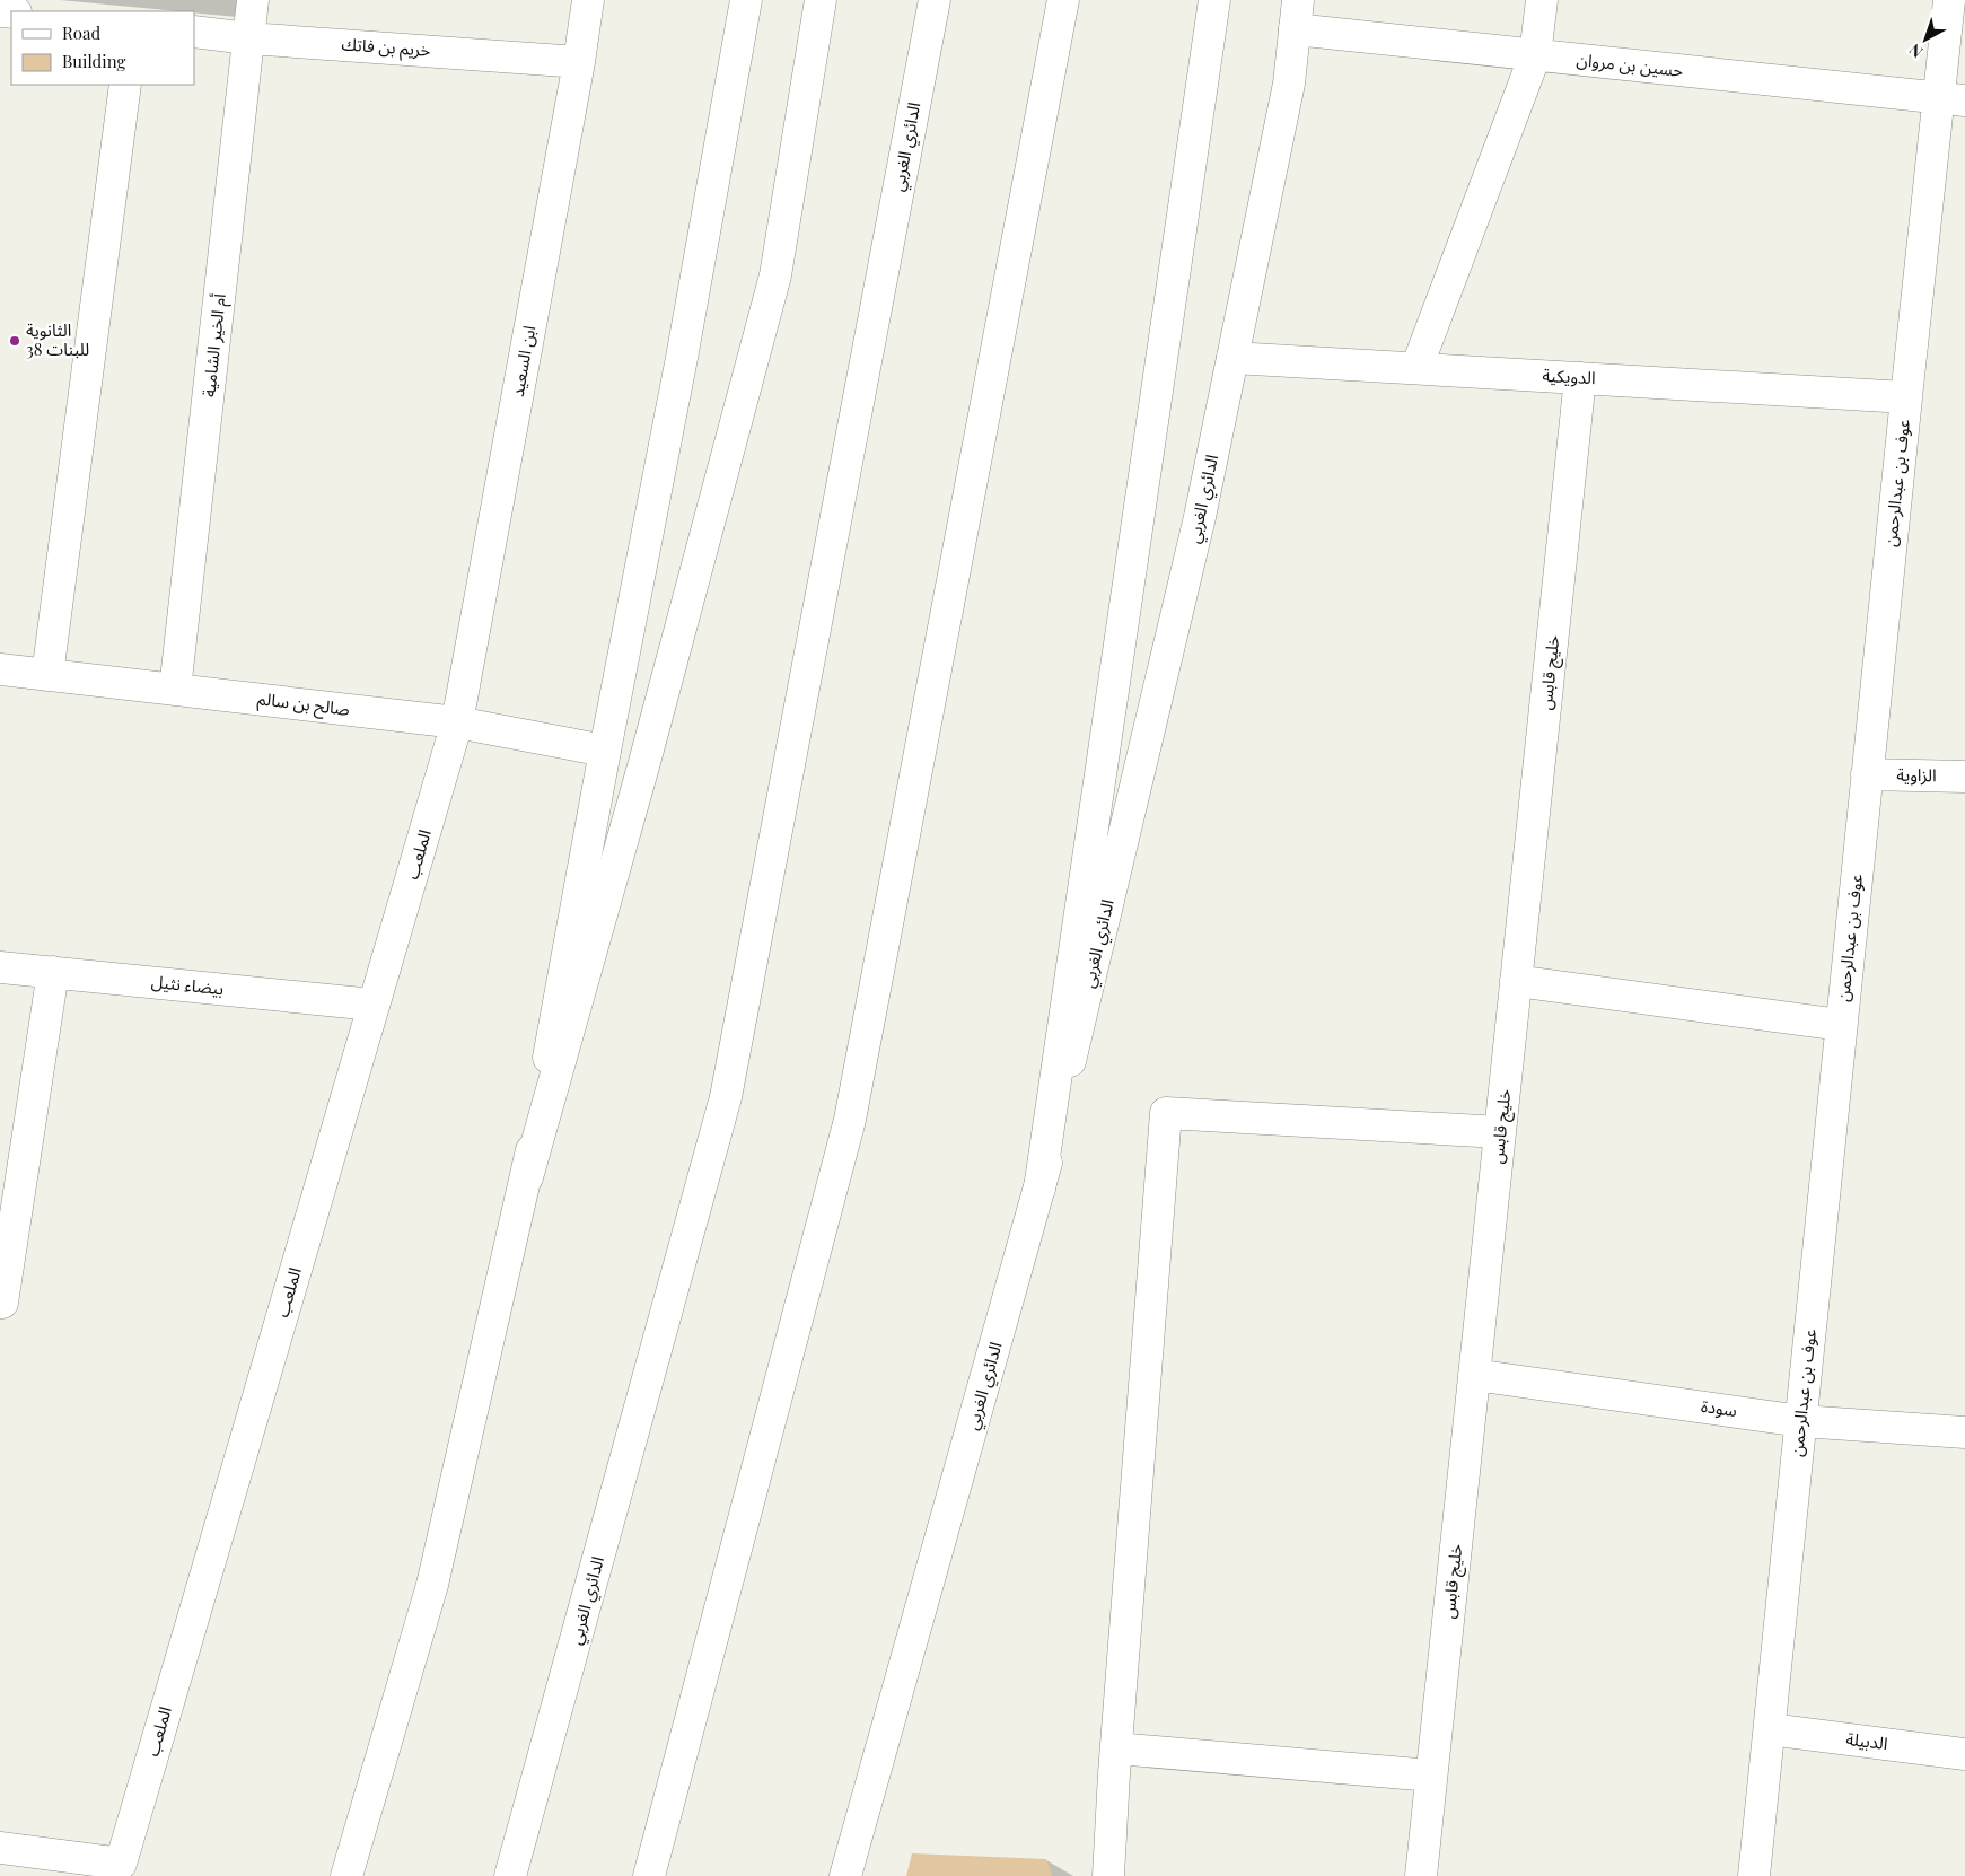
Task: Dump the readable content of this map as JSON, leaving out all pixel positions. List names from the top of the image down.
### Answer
{
  "streets": {
    "main road": [
      "خريم بن فاتك",
      "حسين بن مروان",
      "الدائري الغربي",
      "أم الخير الشامية",
      "ابن السعيد",
      "الدويكية",
      "عوف بن عبدالرحمن",
      "خليج قابس",
      "صالح بن سالم",
      "الزاوية",
      "الملعب",
      "بيضاء نثيل",
      "سودة",
      "الدبيلة"
    ]
  },
  "crossings": [
    ["خريم بن فاتك", "أم الخير الشامية"],
    ["خريم بن فاتك", "ابن السعيد"],
    ["حسين بن مروان", "الدائري الغربي"],
    ["حسين بن مروان", "عوف بن عبدالرحمن"],
    ["الدائري الغربي", "الدويكية"],
    ["أم الخير الشامية", "صالح بن سالم"],
    ["ابن السعيد", "صالح بن سالم"],
    ["ابن السعيد", "الملعب"],
    ["الدويكية", "عوف بن عبدالرحمن"],
    ["الدويكية", "خليج قابس"],
    ["عوف بن عبدالرحمن", "الزاوية"],
    ["عوف بن عبدالرحمن", "سودة"],
    ["عوف بن عبدالرحمن", "الدبيلة"],
    ["خليج قابس", "سودة"],
    ["صالح بن سالم", "الملعب"],
    ["الملعب", "بيضاء نثيل"]
  ],
  "places": ["الثانوية 38 للبنات"],
  "legend": ["Road", "Building"],
  "north": "bottom left"
}
